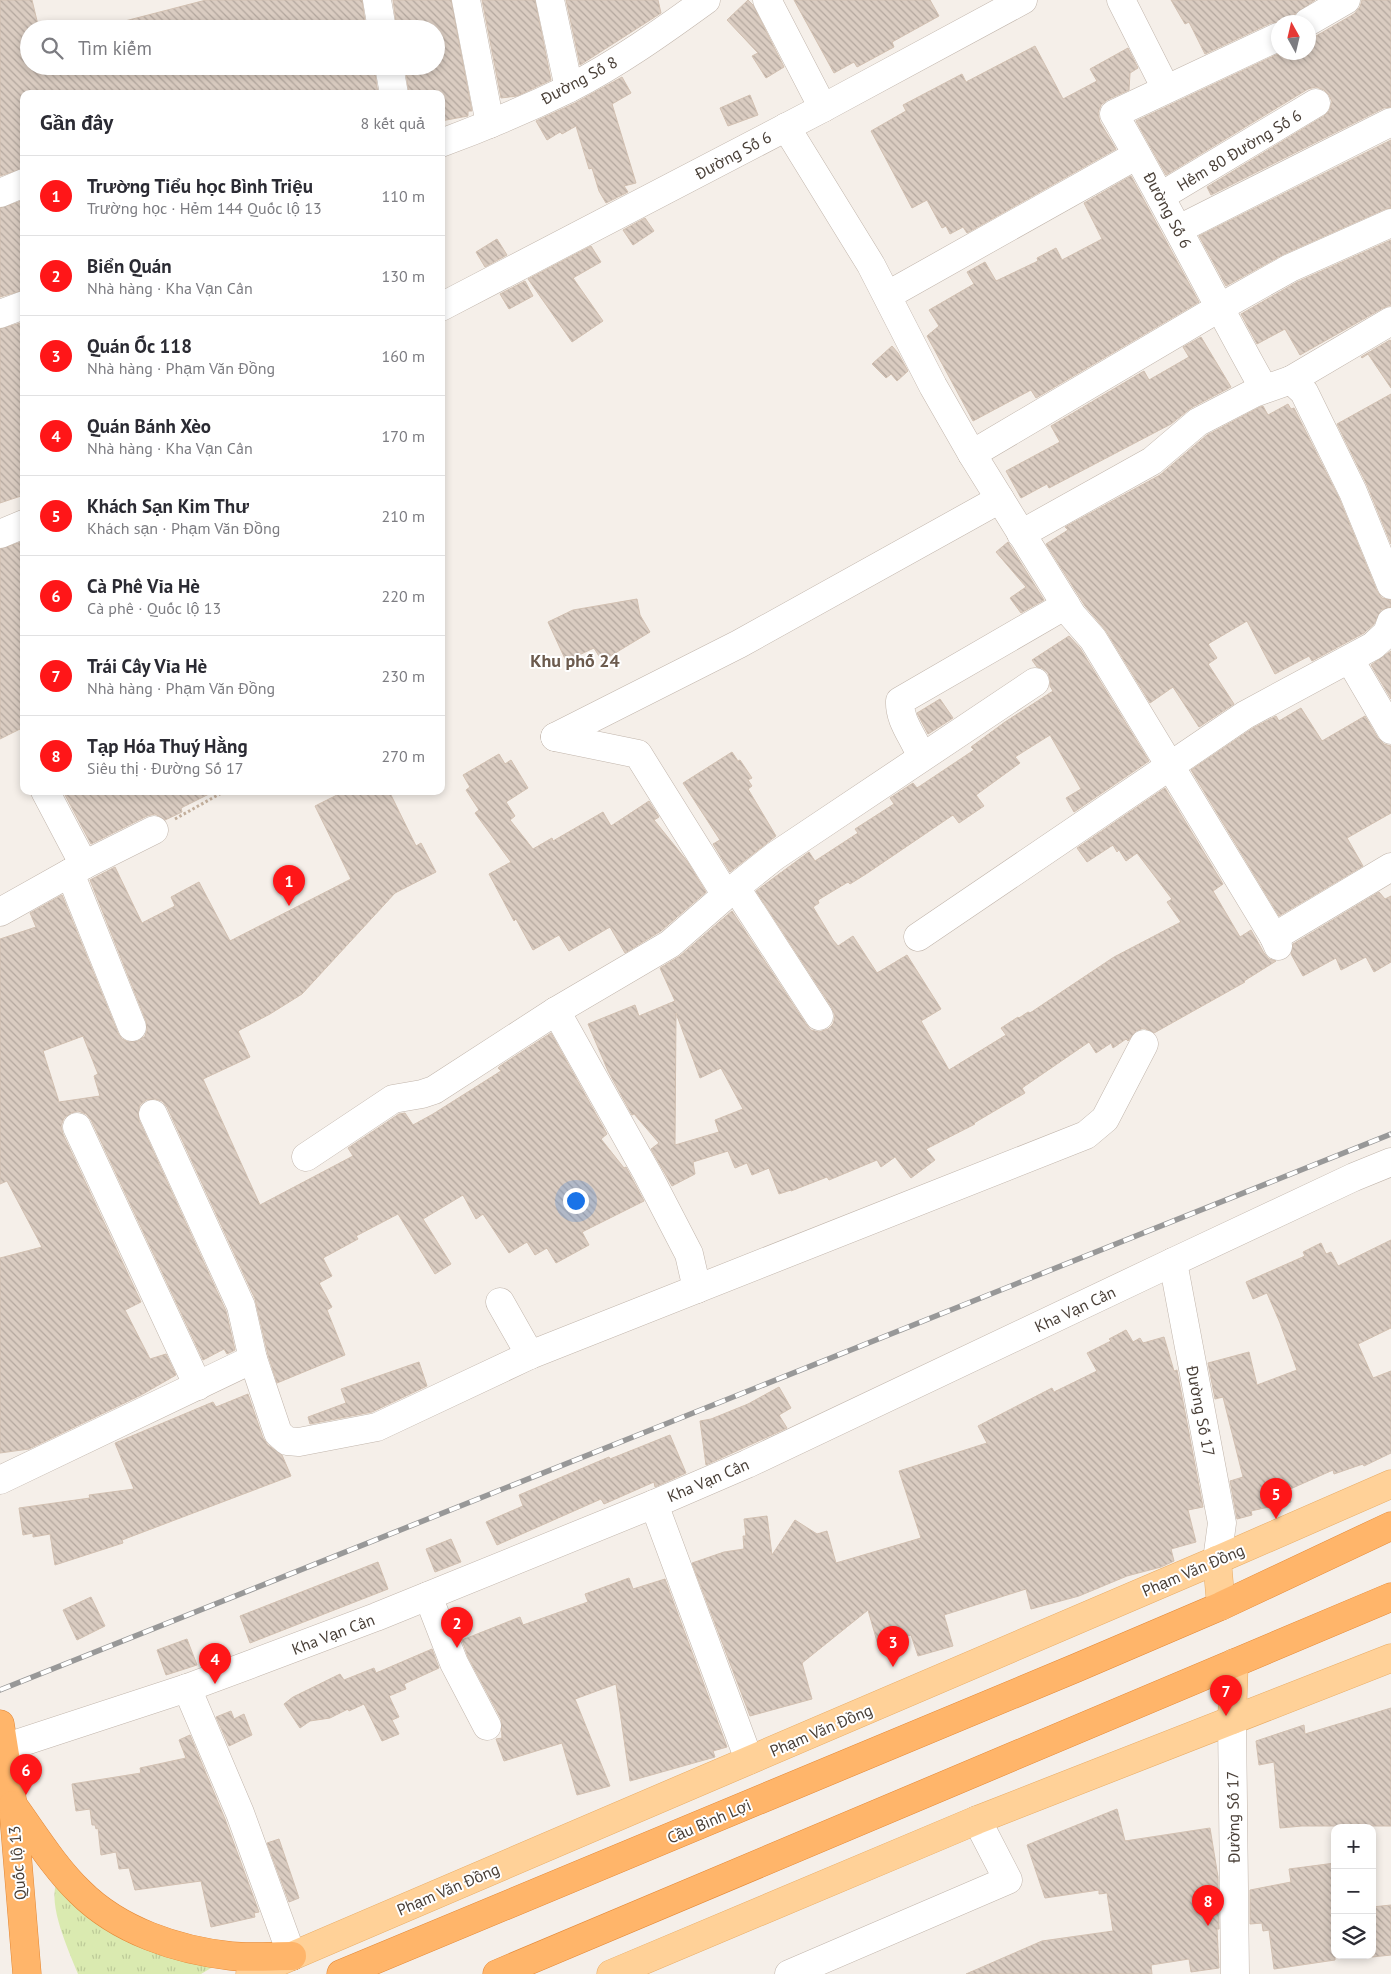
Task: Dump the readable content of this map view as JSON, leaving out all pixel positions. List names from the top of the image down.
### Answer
{
  "streets": {
    "highway": ["Cầu Bình Lợi", "Quốc lộ 13"],
    "main road": ["Phạm Văn Đồng"],
    "street": [
      "Đường Số 8",
      "Hẻm 80 Đường Số 6",
      "Đường Số 6",
      "Kha Vạn Cân",
      "Đường Số 17"
    ]
  },
  "crossings": [
    ["Hẻm 80 Đường Số 6", "Đường Số 6"],
    ["Kha Vạn Cân", "Đường Số 17"],
    ["Kha Vạn Cân", "Quốc lộ 13"],
    ["Đường Số 17", "Phạm Văn Đồng"]
  ],
  "districts": ["Khu phố 24"],
  "north": "top",
  "page": {
    "search": "Tìm kiếm",
    "heading": ["Gần đây", "8 kết quả"],
    "list": [
      {
        "mark": "1",
        "name": "Trường Tiểu học Bình Triệu",
        "note": "Trường học · Hẻm 144 Quốc lộ 13",
        "value": "110 m"
      },
      {
        "mark": "2",
        "name": "Biển Quán",
        "note": "Nhà hàng · Kha Vạn Cân",
        "value": "130 m"
      },
      {
        "mark": "3",
        "name": "Quán Ốc 118",
        "note": "Nhà hàng · Phạm Văn Đồng",
        "value": "160 m"
      },
      {
        "mark": "4",
        "name": "Quán Bánh Xèo",
        "note": "Nhà hàng · Kha Vạn Cân",
        "value": "170 m"
      },
      {
        "mark": "5",
        "name": "Khách Sạn Kim Thư",
        "note": "Khách sạn · Phạm Văn Đồng",
        "value": "210 m"
      },
      {
        "mark": "6",
        "name": "Cà Phê Vỉa Hè",
        "note": "Cà phê · Quốc lộ 13",
        "value": "220 m"
      },
      {
        "mark": "7",
        "name": "Trái Cây Vỉa Hè",
        "note": "Nhà hàng · Phạm Văn Đồng",
        "value": "230 m"
      },
      {
        "mark": "8",
        "name": "Tạp Hóa Thuý Hằng",
        "note": "Siêu thị · Đường Số 17",
        "value": "270 m"
      }
    ],
    "pins": [
      "1",
      "5",
      "2",
      "3",
      "4",
      "7",
      "6",
      "8"
    ],
    "map_buttons": ["+", "−"]
  }
}
